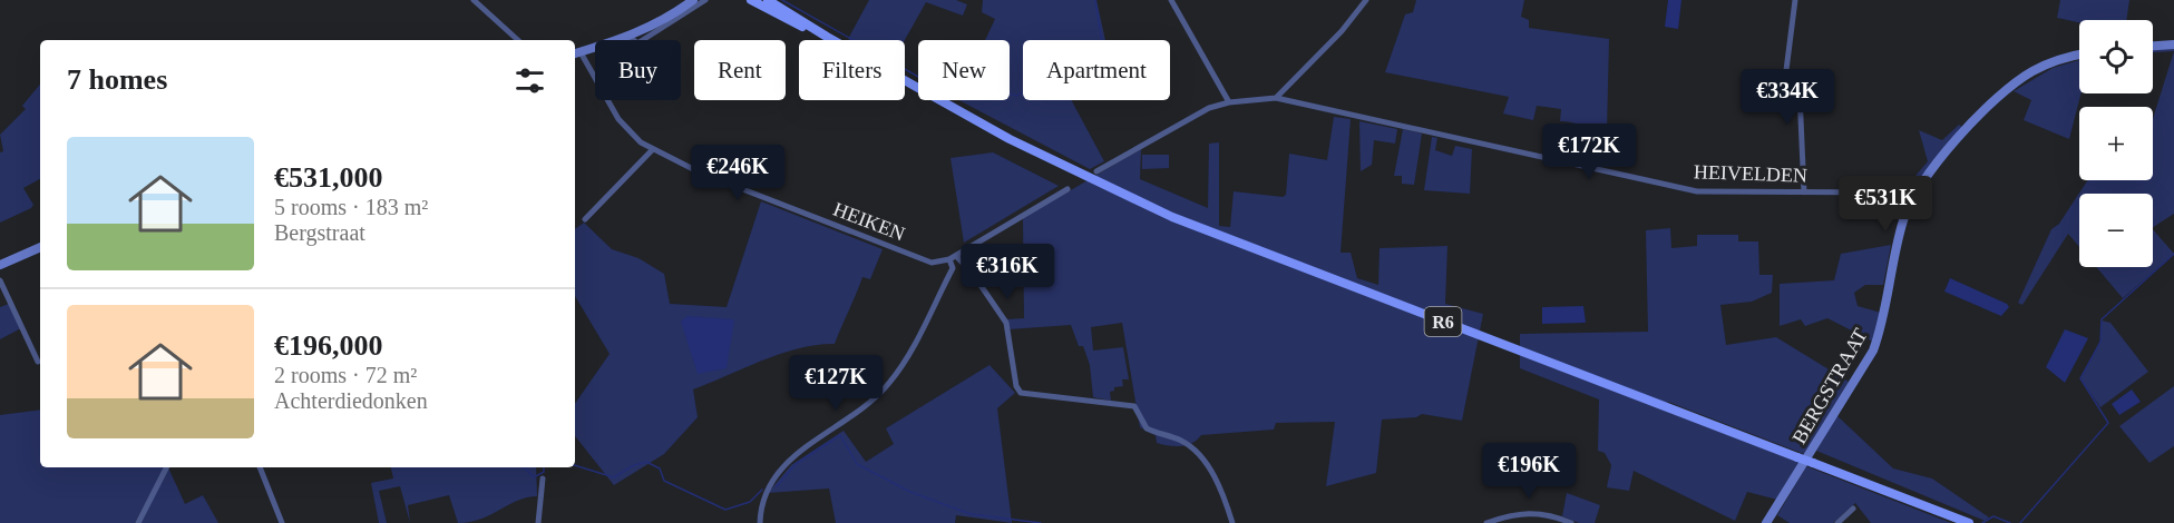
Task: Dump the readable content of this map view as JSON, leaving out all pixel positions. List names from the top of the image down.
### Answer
{
  "streets": {
    "main road": ["R6"],
    "street": ["HEIVELDEN", "HEIKEN", "BERGSTRAAT"]
  },
  "crossings": [
    ["HEIVELDEN", "BERGSTRAAT"]
  ],
  "page": {
    "map_buttons": ["+", "−"],
    "chip": [
      "Buy",
      "Rent",
      "Filters",
      "New",
      "Apartment"
    ],
    "heading": "7 homes",
    "price": [
      "€334K",
      "€172K",
      "€246K",
      "€531K",
      "€316K",
      "€127K",
      "€196K"
    ],
    "list": [
      {
        "name": "€531,000",
        "note": "5 rooms · 183 m² · Bergstraat"
      },
      {
        "name": "€196,000",
        "note": "2 rooms · 72 m² · Achterdiedonken"
      }
    ]
  }
}
